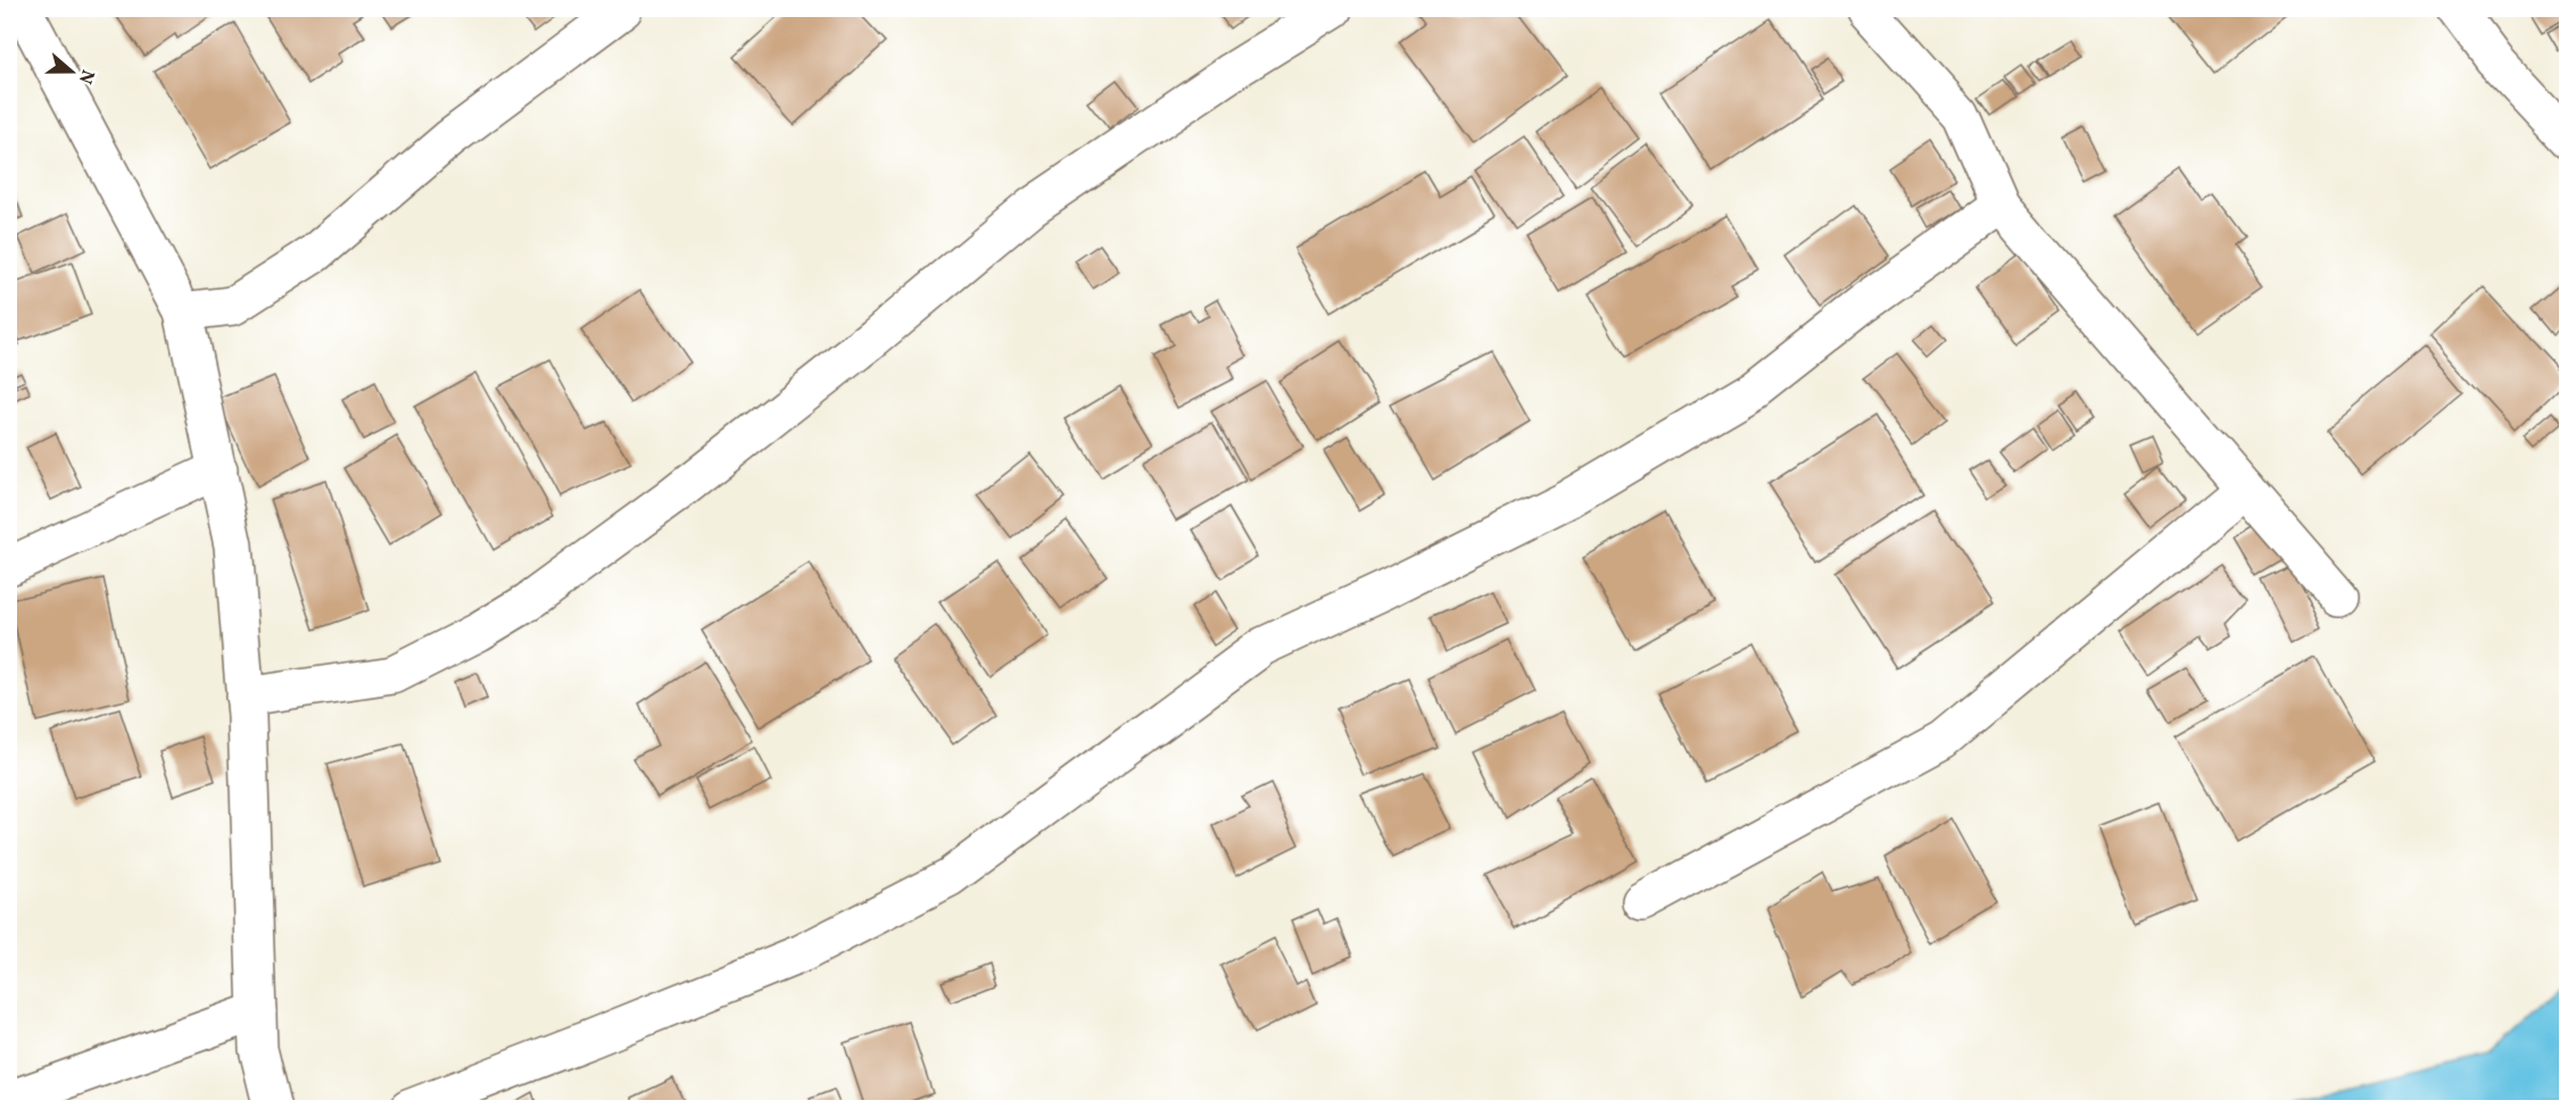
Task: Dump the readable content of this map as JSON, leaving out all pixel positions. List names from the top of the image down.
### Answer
{
  "north": "right"
}
